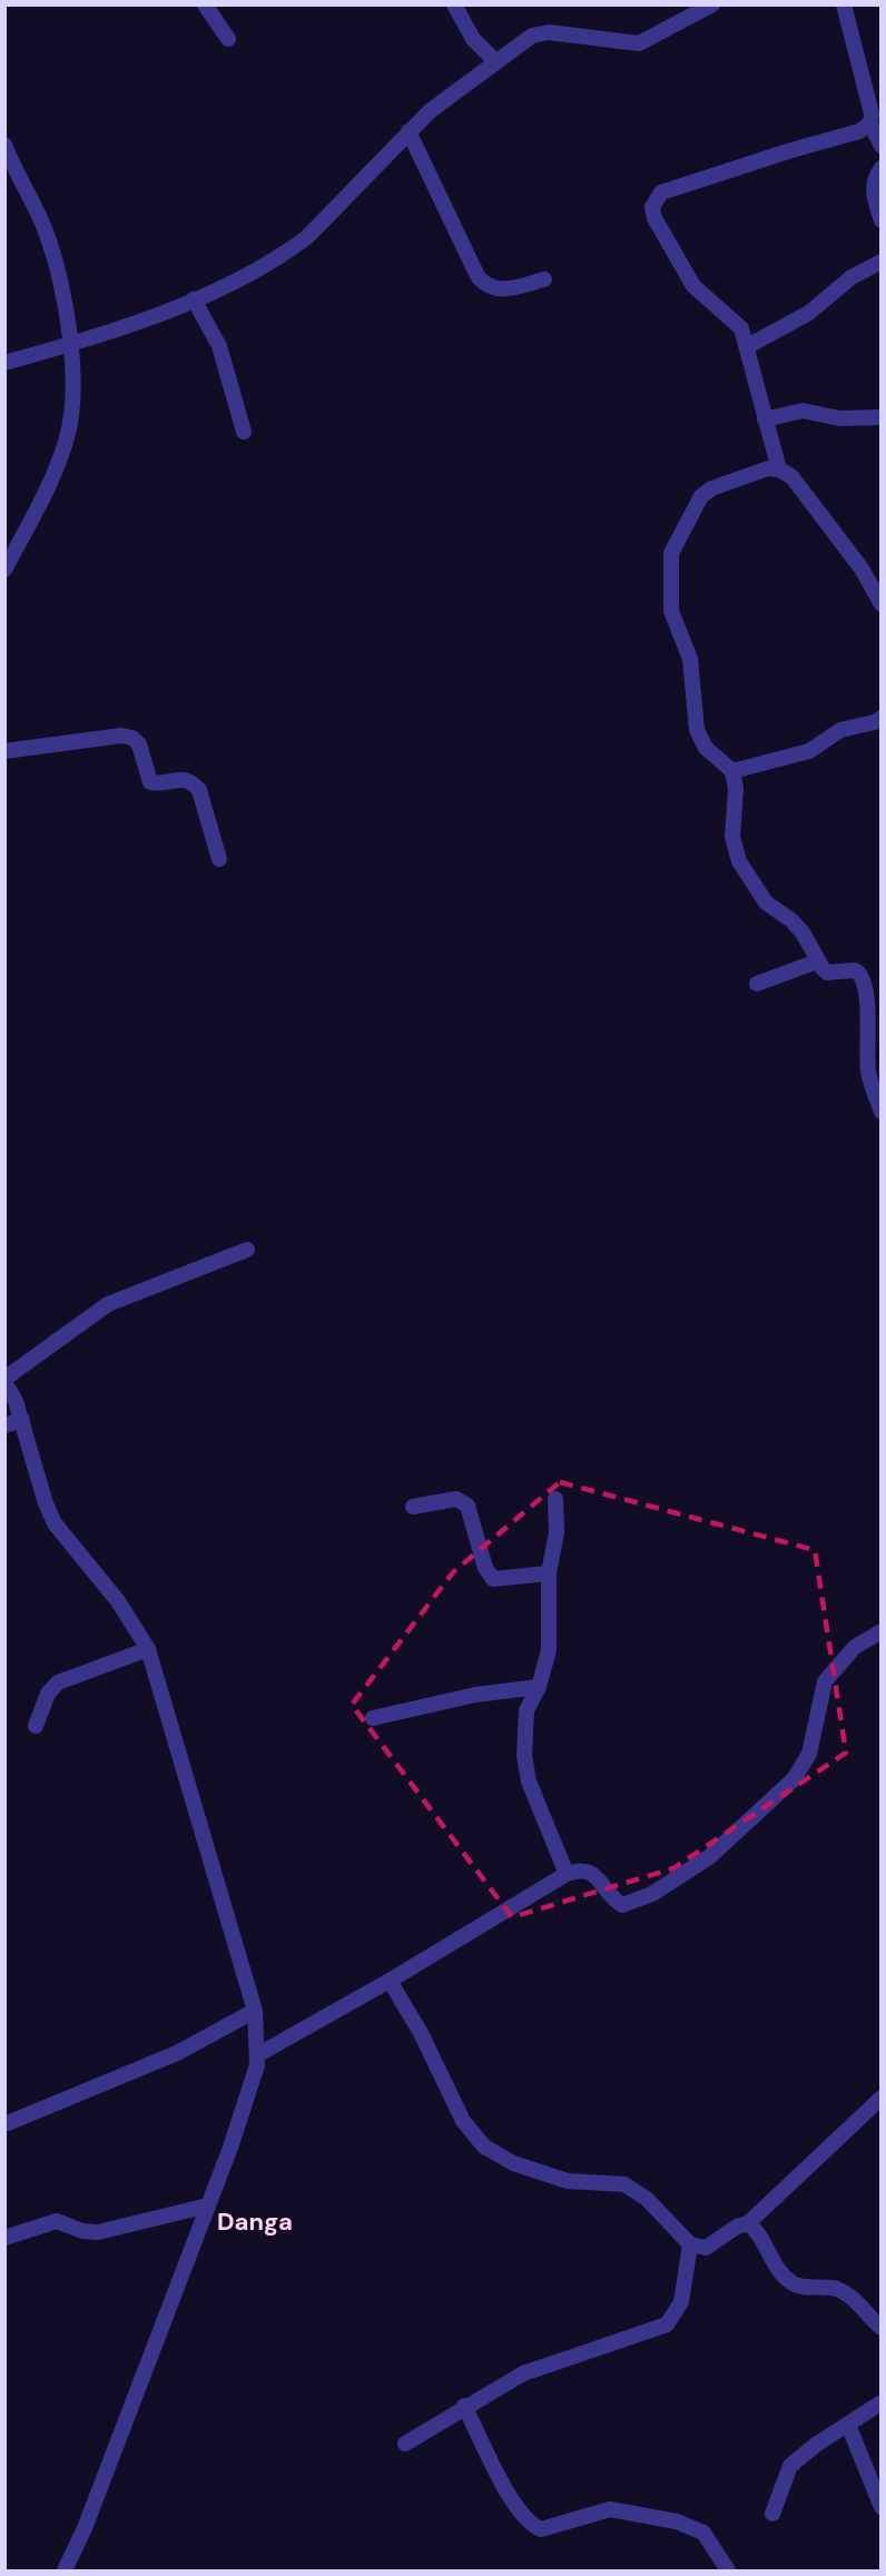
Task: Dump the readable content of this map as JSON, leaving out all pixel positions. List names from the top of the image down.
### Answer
{
  "districts": ["Danga"]
}
